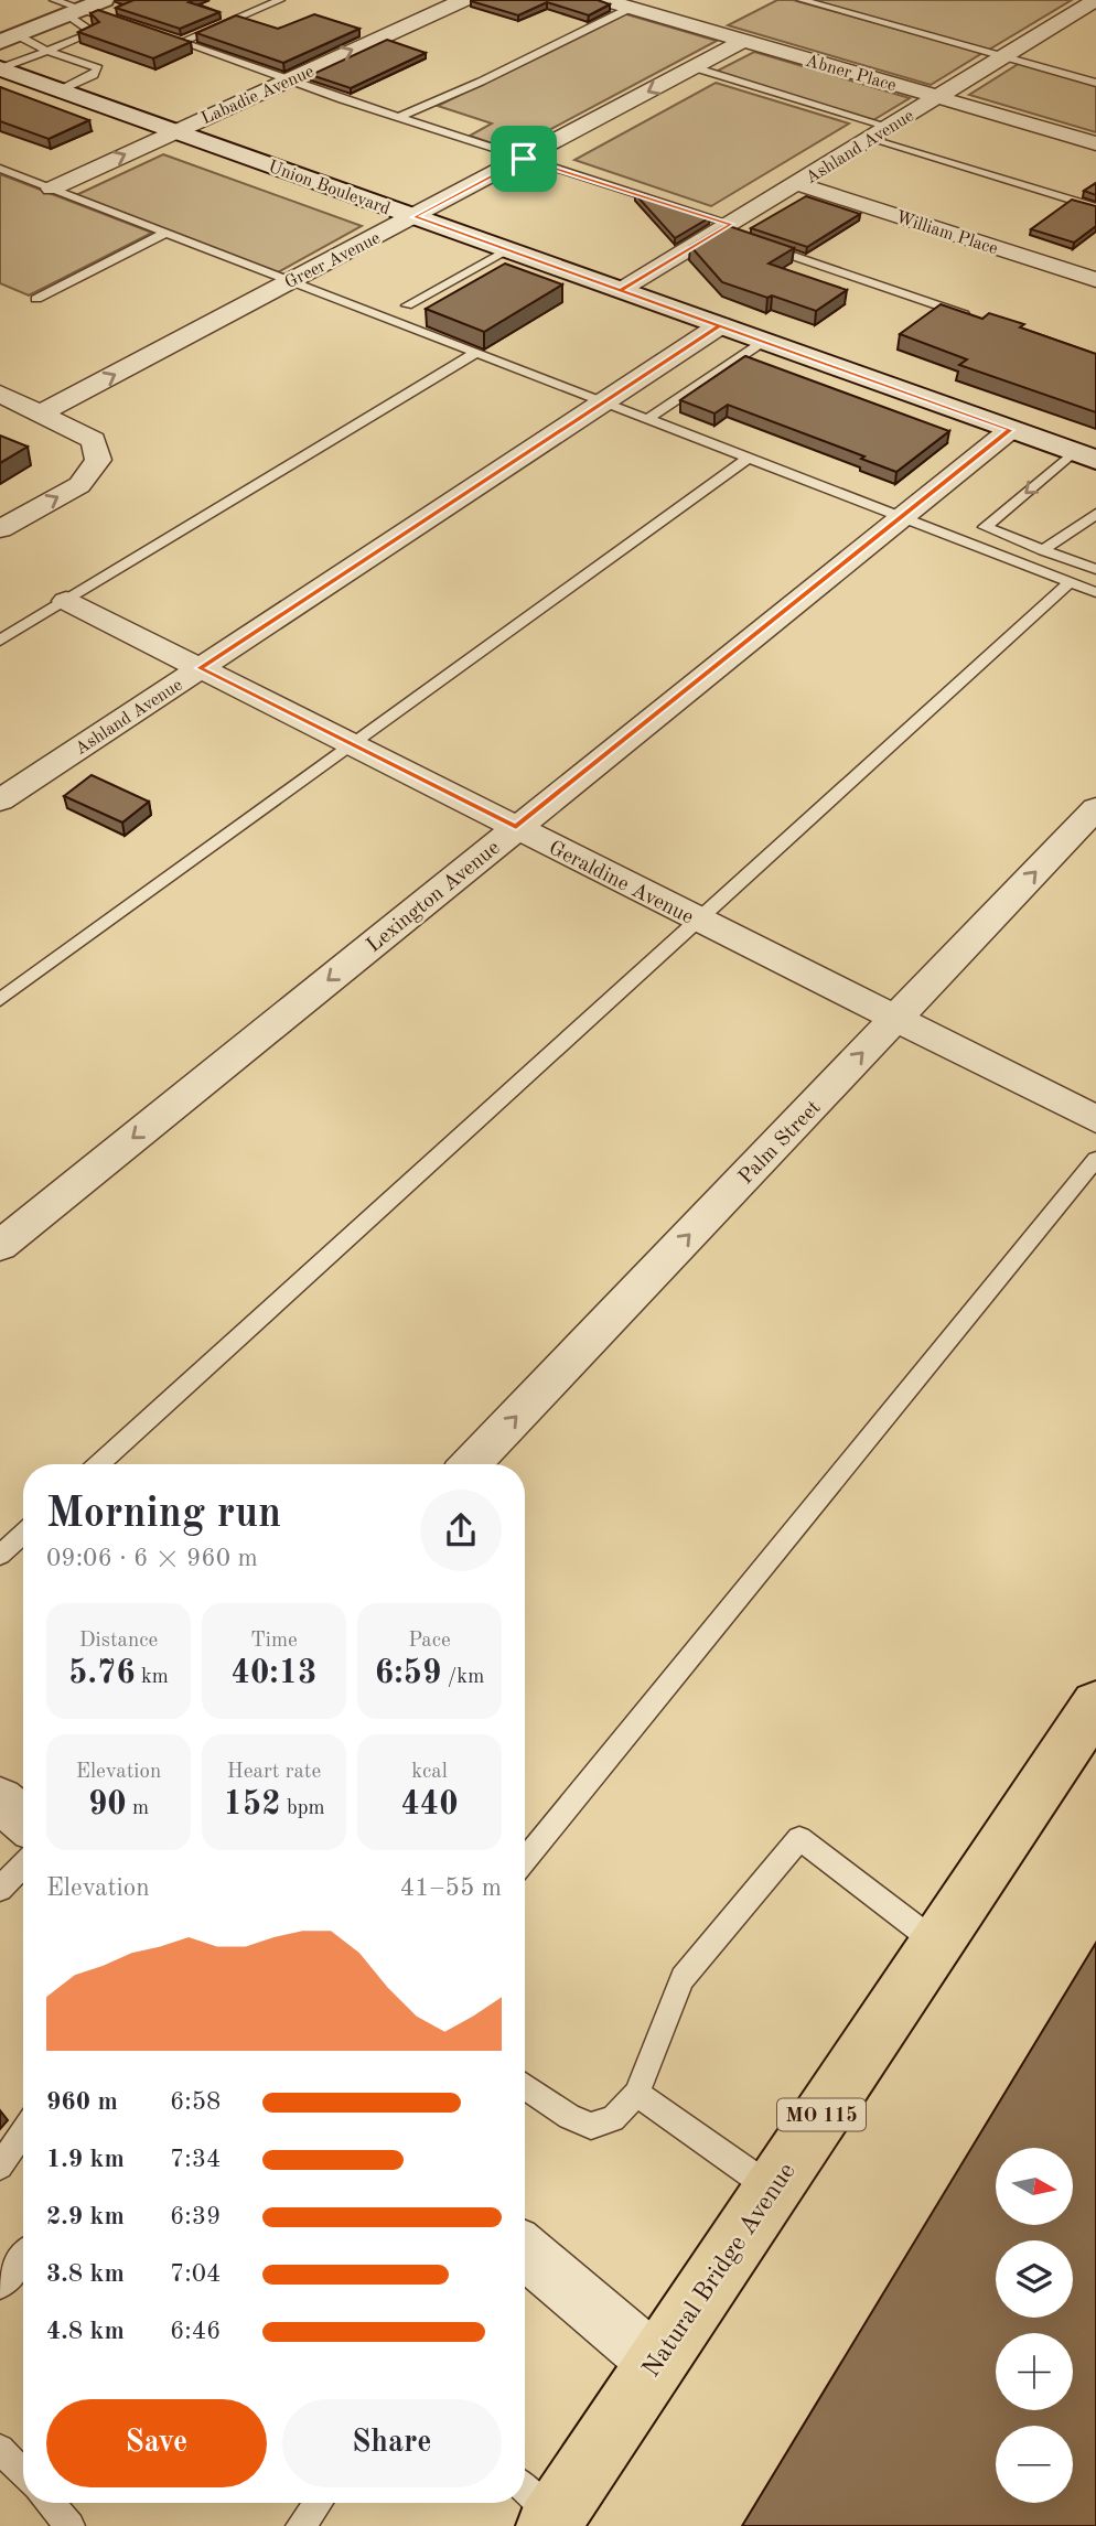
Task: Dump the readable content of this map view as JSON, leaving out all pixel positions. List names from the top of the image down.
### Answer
{
  "streets": {
    "main road": ["Union Boulevard", "MO 115", "Natural Bridge Avenue"],
    "street": [
      "Abner Place",
      "Labadie Avenue",
      "Ashland Avenue",
      "William Place",
      "Greer Avenue",
      "Geraldine Avenue",
      "Lexington Avenue",
      "Palm Street"
    ]
  },
  "crossings": [
    ["Abner Place", "Ashland Avenue"],
    ["Abner Place", "Greer Avenue"],
    ["Labadie Avenue", "Union Boulevard"],
    ["Ashland Avenue", "Union Boulevard"],
    ["Ashland Avenue", "William Place"],
    ["Ashland Avenue", "Geraldine Avenue"],
    ["Union Boulevard", "Greer Avenue"],
    ["Union Boulevard", "Lexington Avenue"],
    ["Geraldine Avenue", "Lexington Avenue"],
    ["Geraldine Avenue", "Palm Street"]
  ],
  "one_way": ["Labadie Avenue", "Lexington Avenue", "Palm Street"],
  "north": "right",
  "page": {
    "heading": ["Morning run", "09:06 · 6 × 960 m"],
    "stats": [
      ["Distance", "5.76 km"],
      ["Time", "40:13"],
      ["Pace", "6:59 /km"],
      ["Elevation", "90 m"],
      ["Heart rate", "152 bpm"],
      ["kcal", "440"]
    ],
    "chart": ["Elevation", "41–55 m"],
    "list": [
      {
        "name": "960 m",
        "note": "6:58"
      },
      {
        "name": "1.9 km",
        "note": "7:34"
      },
      {
        "name": "2.9 km",
        "note": "6:39"
      },
      {
        "name": "3.8 km",
        "note": "7:04"
      },
      {
        "name": "4.8 km",
        "note": "6:46"
      }
    ],
    "map_buttons": ["+", "−"],
    "buttons": ["Save", "Share"]
  }
}
